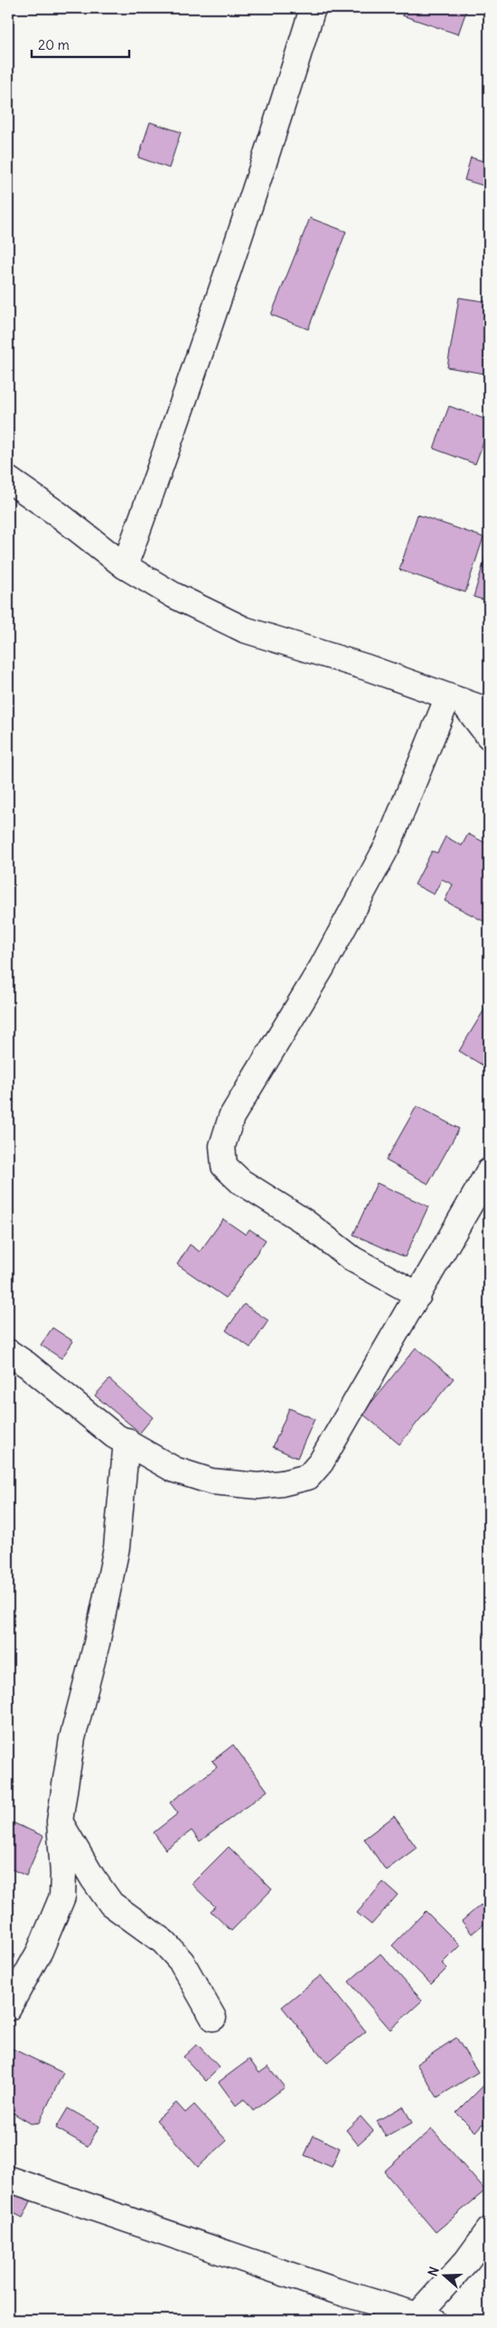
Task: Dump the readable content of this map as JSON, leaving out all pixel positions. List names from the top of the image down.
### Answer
{
  "scale_bar": "20 m",
  "north": "left"
}
